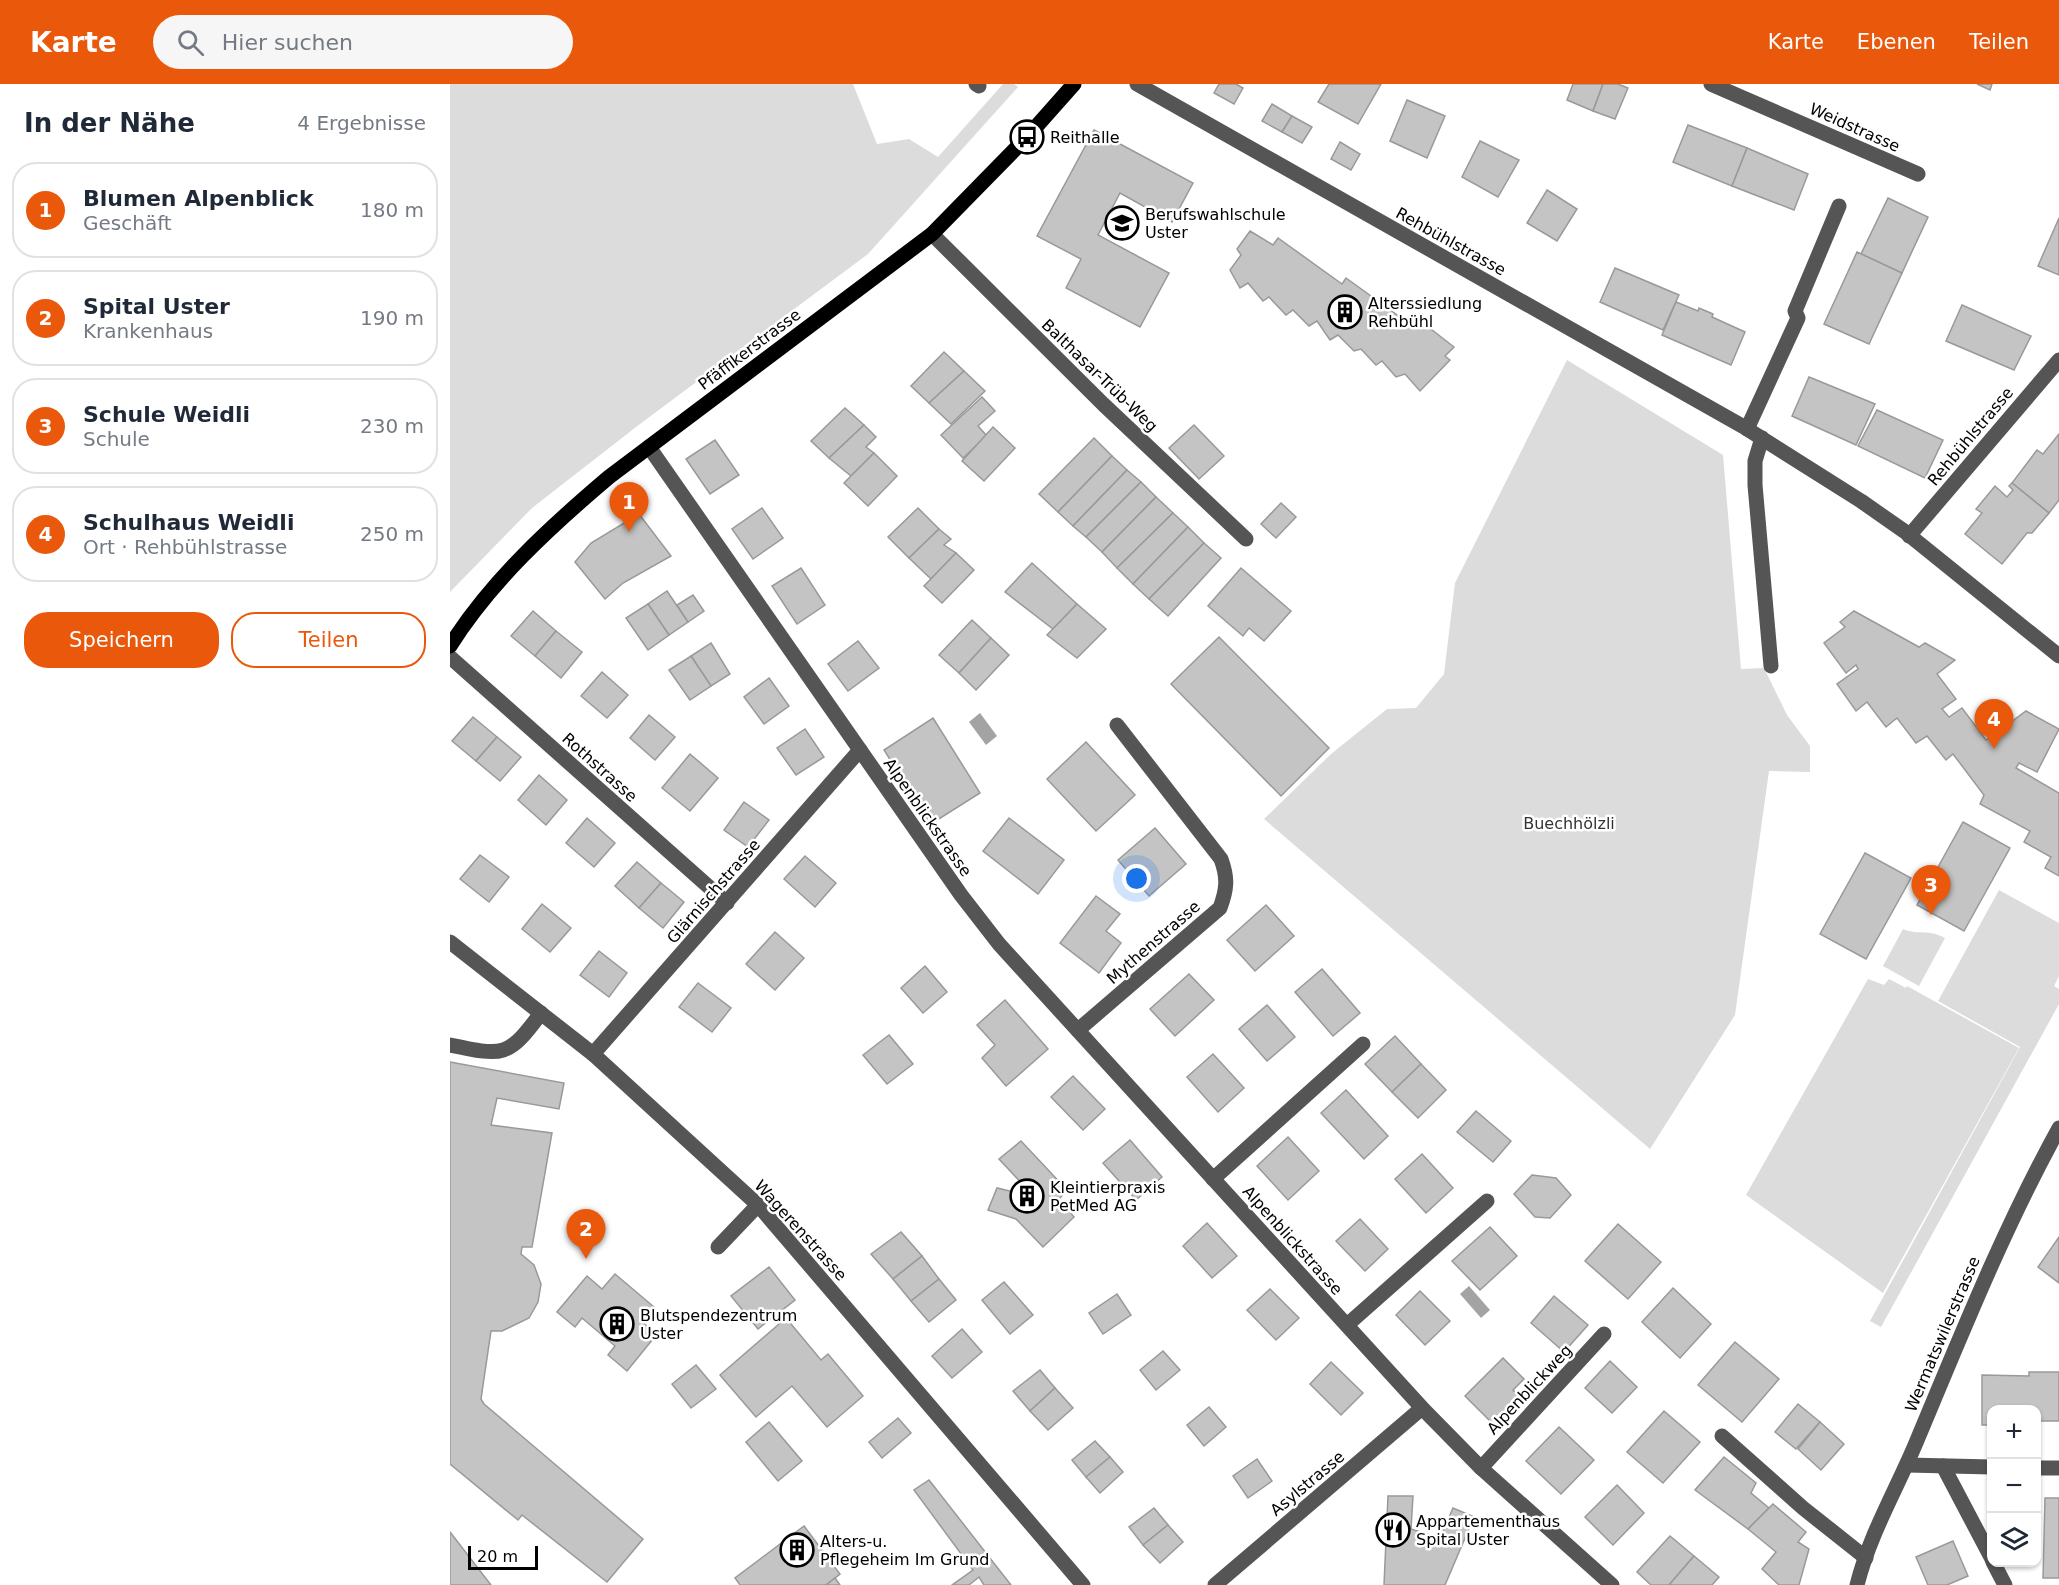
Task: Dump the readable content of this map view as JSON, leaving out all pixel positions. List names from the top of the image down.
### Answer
{
  "streets": {
    "main road": ["Pfäffikerstrasse"],
    "street": [
      "Weidstrasse",
      "Rehbühlstrasse",
      "Balthasar-Trüb-Weg",
      "Rothstrasse",
      "Alpenblickstrasse",
      "Glärnischstrasse",
      "Mythenstrasse",
      "Wagerenstrasse",
      "Wermatswilerstrasse",
      "Alpenblickweg",
      "Asylstrasse"
    ]
  },
  "crossings": [
    ["Pfäffikerstrasse", "Balthasar-Trüb-Weg"],
    ["Pfäffikerstrasse", "Alpenblickstrasse"],
    ["Rothstrasse", "Glärnischstrasse"],
    ["Alpenblickstrasse", "Glärnischstrasse"],
    ["Alpenblickstrasse", "Mythenstrasse"],
    ["Alpenblickstrasse", "Asylstrasse"],
    ["Glärnischstrasse", "Wagerenstrasse"]
  ],
  "parks": ["Buechhölzli"],
  "places": {
    "bus stop": ["Reithalle"],
    "school or university": ["Berufswahlschule Uster"],
    "building": [
      "Alterssiedlung Rehbühl",
      "Kleintierpraxis PetMed AG",
      "Blutspendezentrum Uster",
      "Alters-u. Pflegeheim Im Grund"
    ],
    "restaurant": ["Appartementhaus Spital Uster"]
  },
  "scale_bar": "20 m",
  "page": {
    "header": "Karte",
    "search": "Hier suchen",
    "nav": ["Karte", "Ebenen", "Teilen"],
    "heading": ["In der Nähe", "4 Ergebnisse"],
    "list": [
      {
        "mark": "1",
        "name": "Blumen Alpenblick",
        "note": "Geschäft",
        "value": "180 m"
      },
      {
        "mark": "2",
        "name": "Spital Uster",
        "note": "Krankenhaus",
        "value": "190 m"
      },
      {
        "mark": "3",
        "name": "Schule Weidli",
        "note": "Schule",
        "value": "230 m"
      },
      {
        "mark": "4",
        "name": "Schulhaus Weidli",
        "note": "Ort · Rehbühlstrasse",
        "value": "250 m"
      }
    ],
    "pins": [
      "1",
      "4",
      "3",
      "2"
    ],
    "buttons": ["Speichern", "Teilen"],
    "map_buttons": ["+", "−"],
    "scale": "20 m"
  }
}
